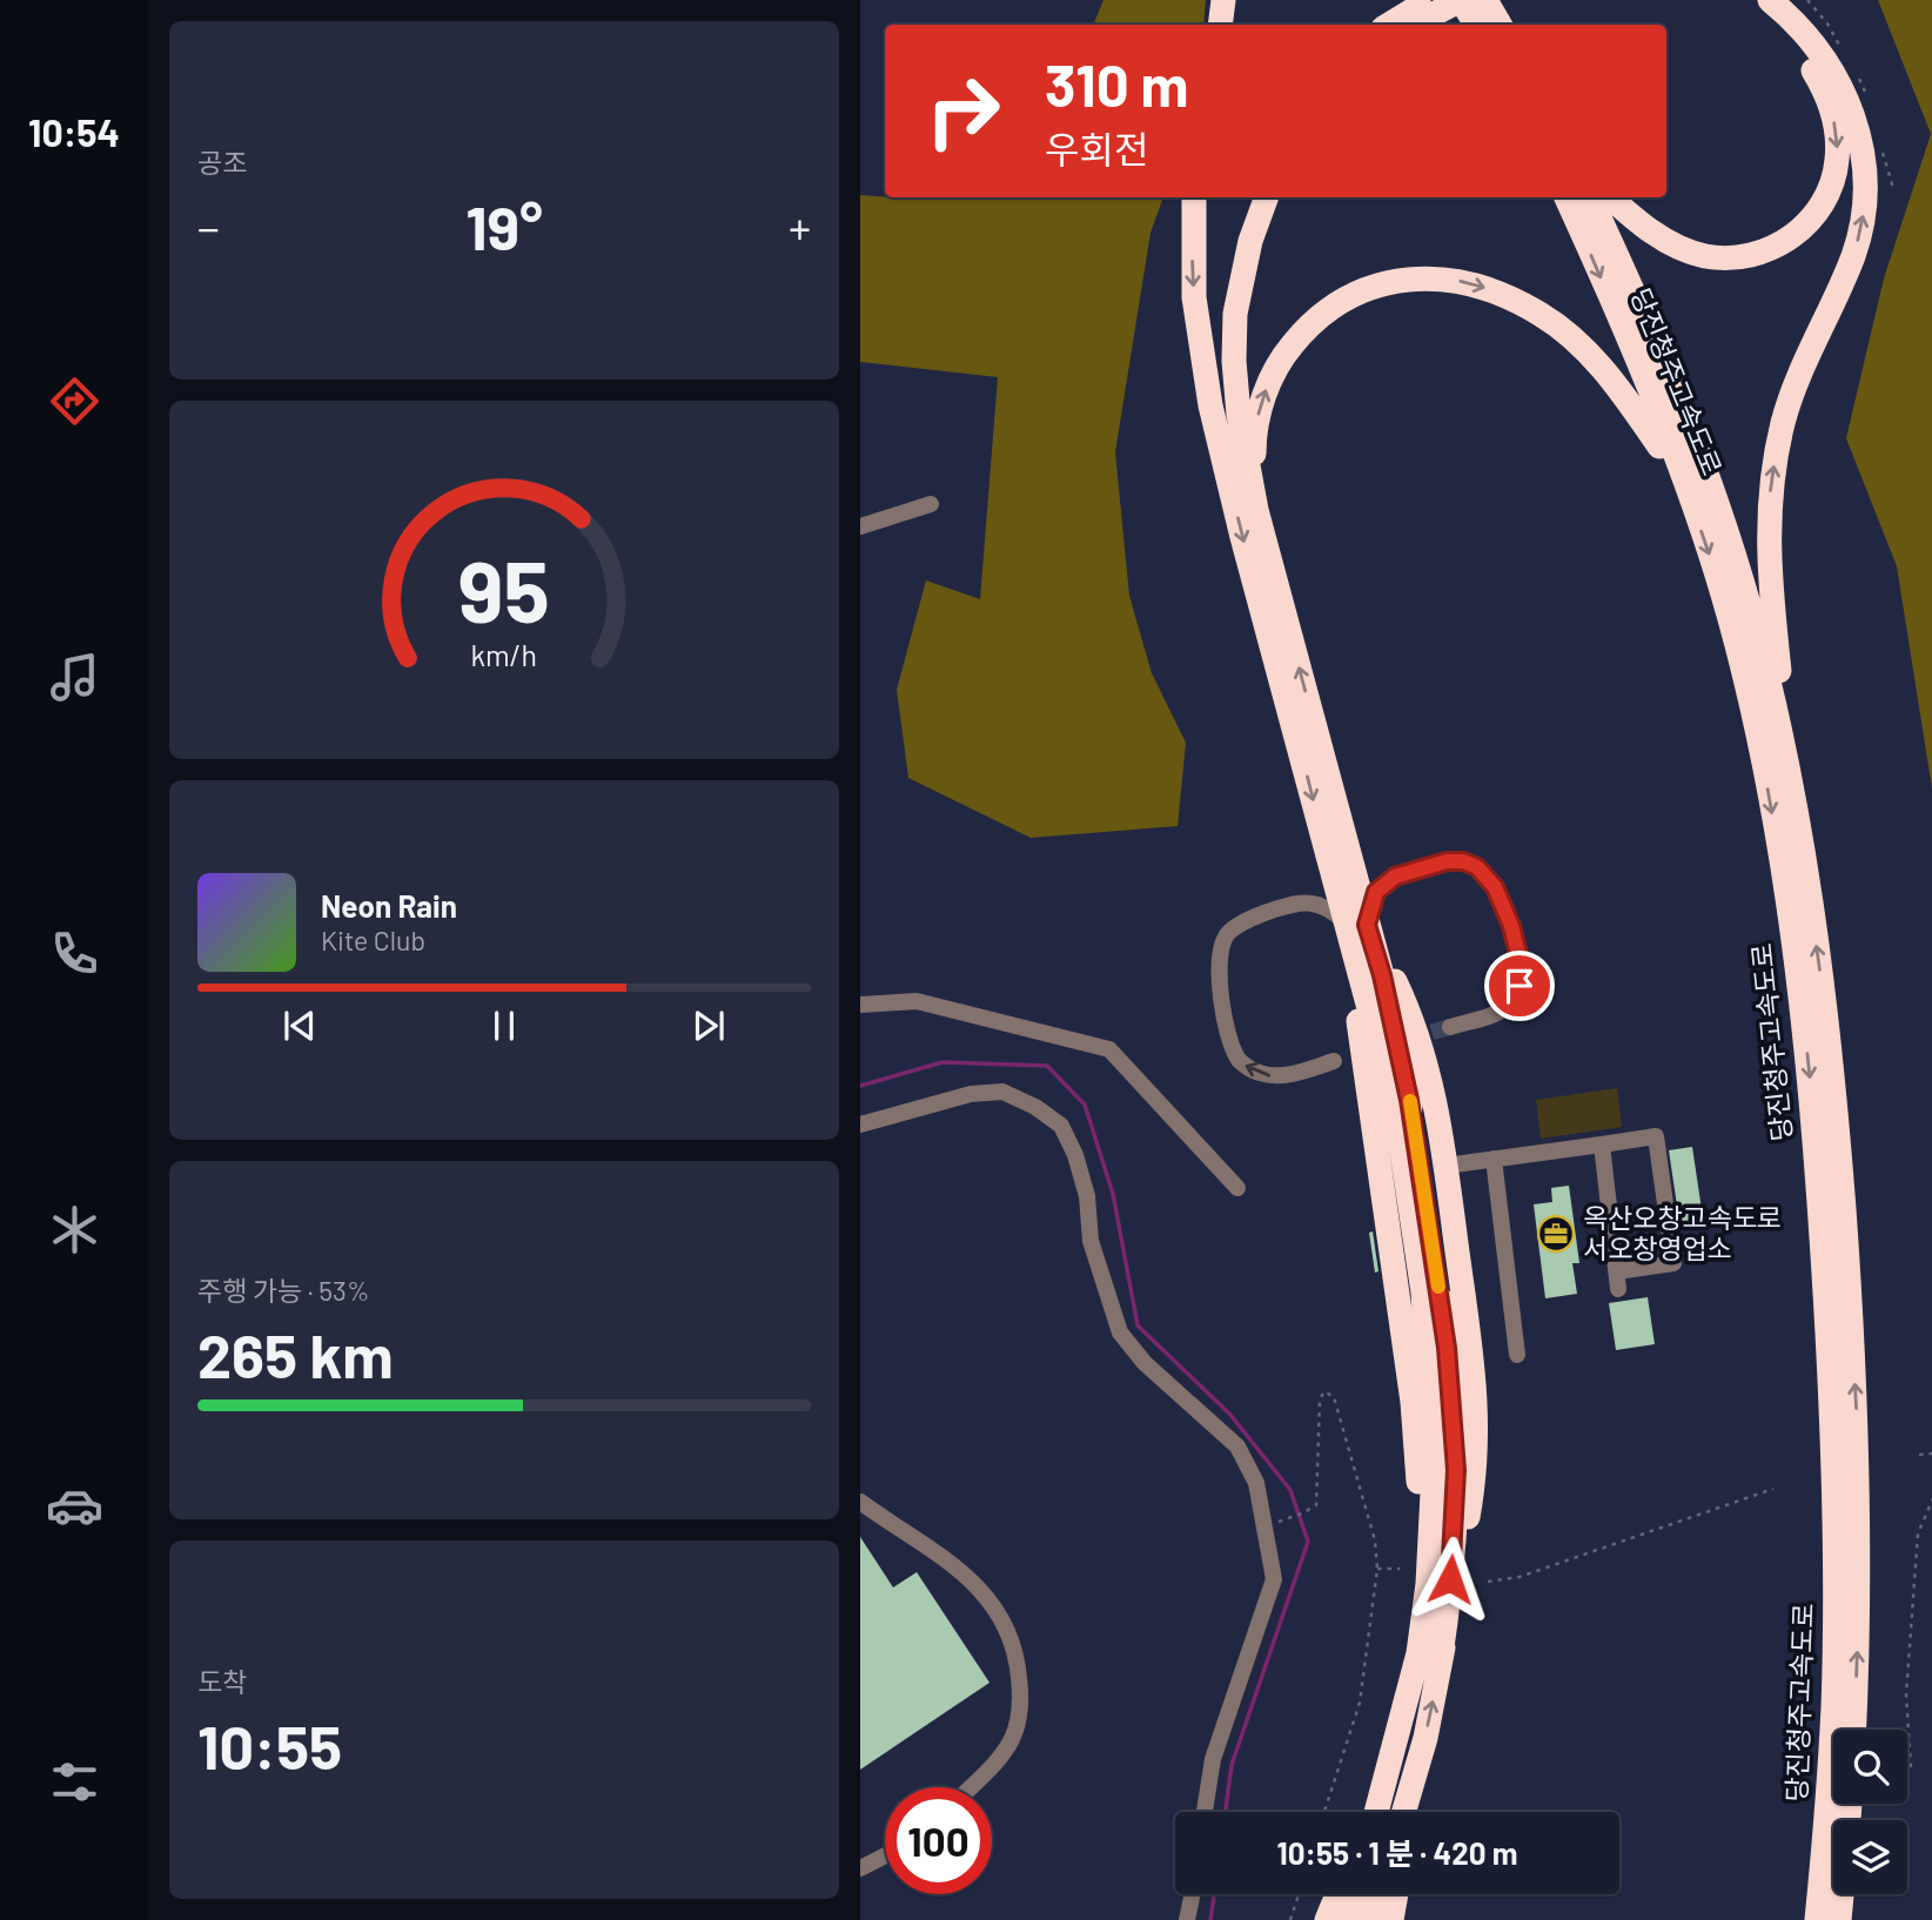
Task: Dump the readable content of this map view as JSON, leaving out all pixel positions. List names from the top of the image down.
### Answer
{
  "streets": {
    "highway": ["당진청주고속도로"]
  },
  "places": {
    "office": ["옥산오창고속도로 서오창영업소"]
  },
  "page": {
    "tabs": "10:54",
    "tile": [
      "공조",
      ["주행 가능 · 53%", "265 km"],
      ["도착", "10:55"]
    ],
    "turn": ["310 m", "우회전"],
    "heat": ["−", "19°", "+"],
    "song": ["Neon Rain", "Kite Club"],
    "limit": "100",
    "trip": "10:55 · 1 분 · 420 m",
    "gauge": ["95", "km/h"]
  }
}
